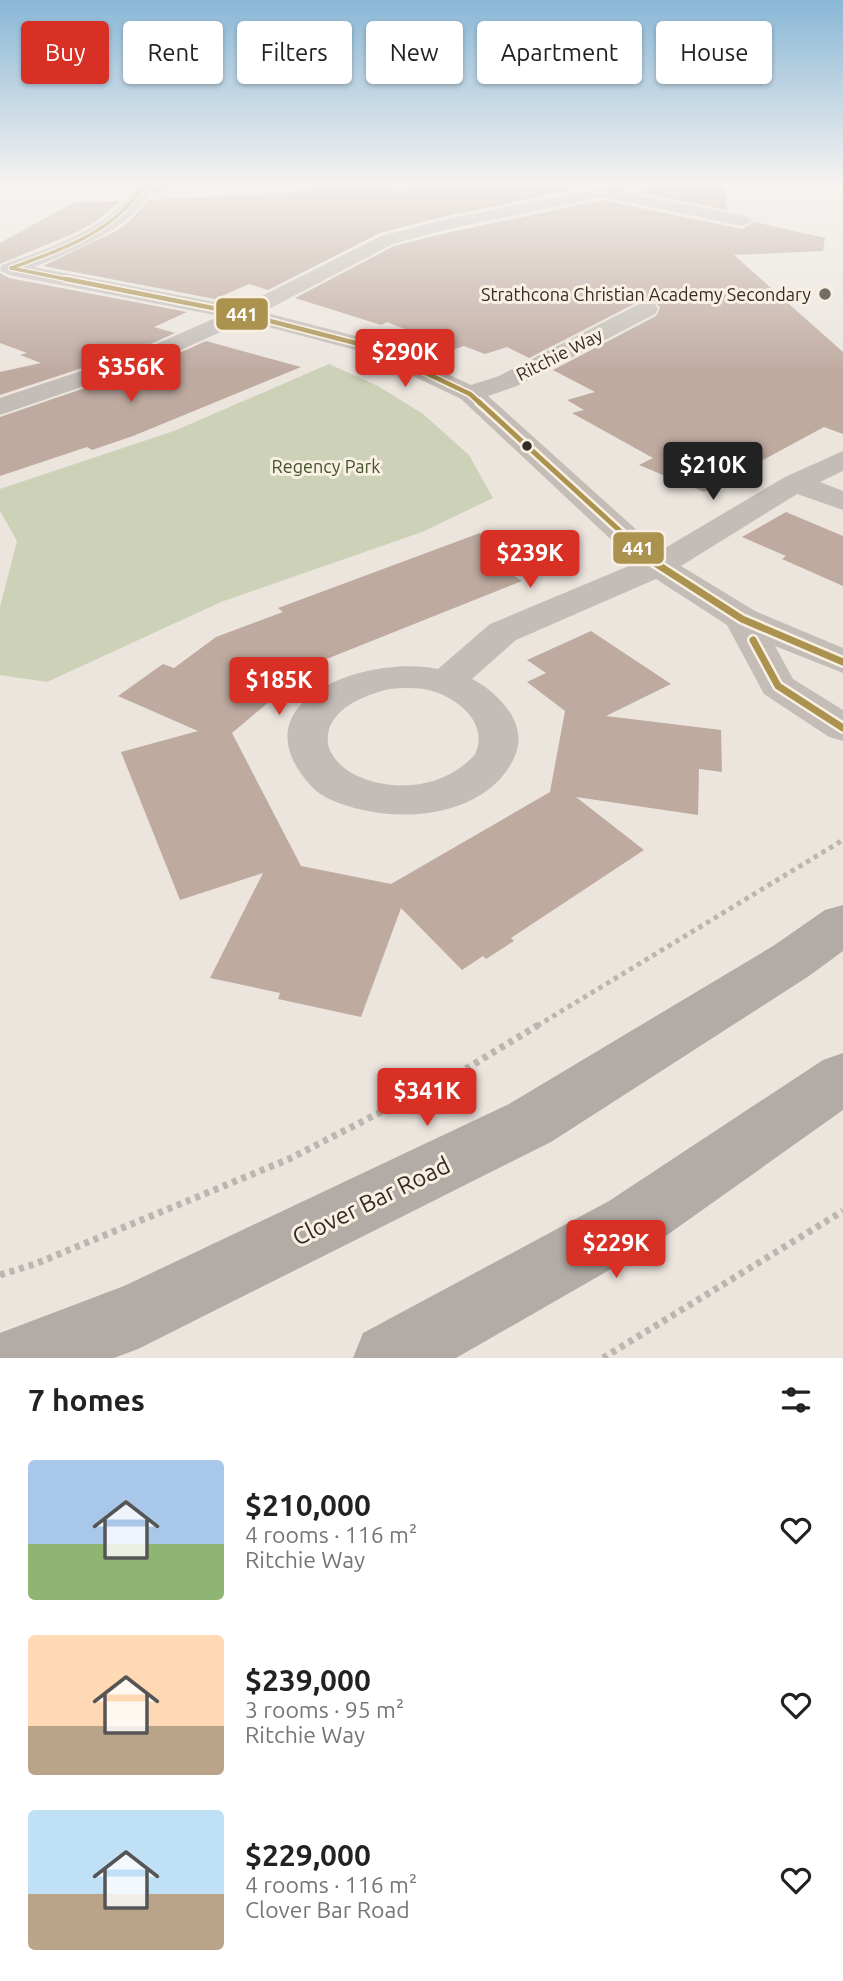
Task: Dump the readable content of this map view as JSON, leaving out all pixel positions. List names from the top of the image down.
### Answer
{
  "streets": {
    "main road": ["Clover Bar Road"],
    "street": ["Ritchie Way"]
  },
  "parks": ["Regency Park"],
  "places": ["Strathcona Christian Academy Secondary"],
  "lines": ["transit line 441"],
  "page": {
    "chip": [
      "Buy",
      "Rent",
      "Filters",
      "New",
      "Apartment",
      "House"
    ],
    "price": [
      "$290K",
      "$356K",
      "$210K",
      "$239K",
      "$185K",
      "$341K",
      "$229K"
    ],
    "heading": "7 homes",
    "list": [
      {
        "name": "$210,000",
        "note": "4 rooms · 116 m² · Ritchie Way"
      },
      {
        "name": "$239,000",
        "note": "3 rooms · 95 m² · Ritchie Way"
      },
      {
        "name": "$229,000",
        "note": "4 rooms · 116 m² · Clover Bar Road"
      }
    ]
  }
}
